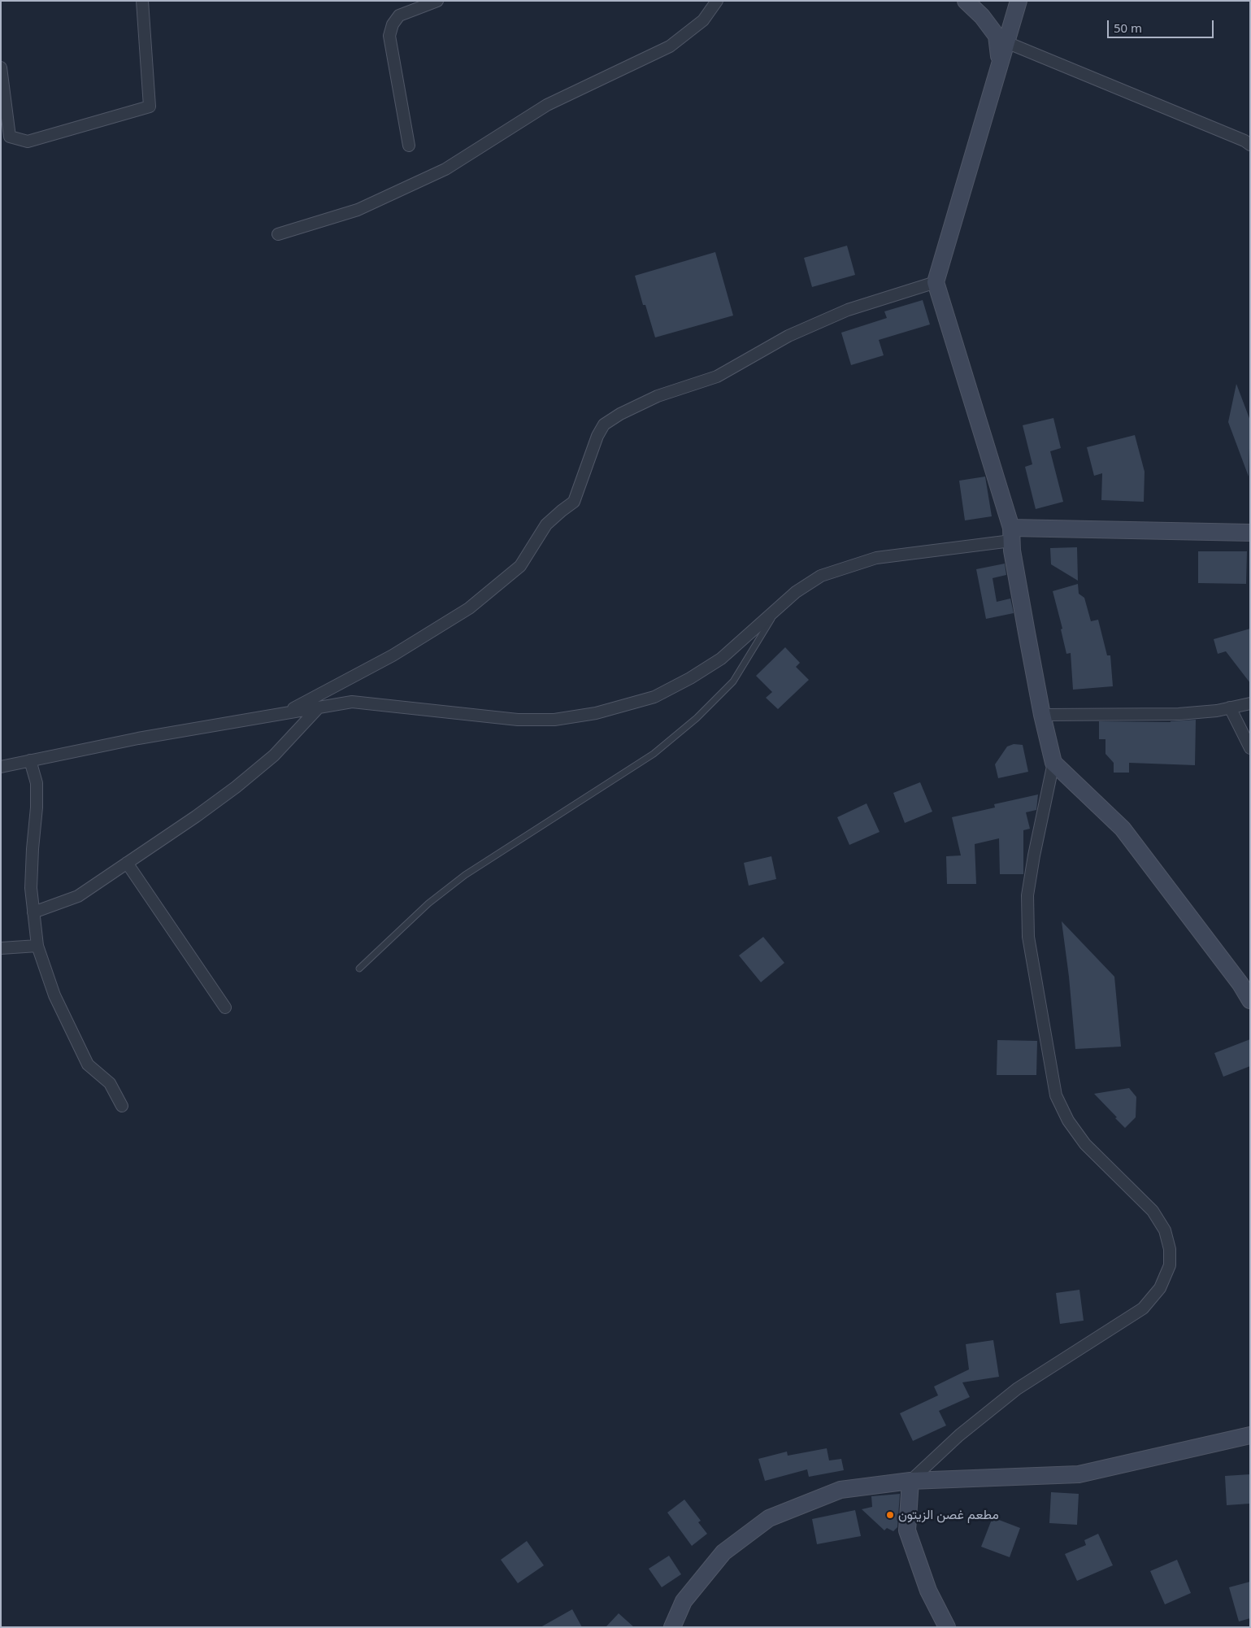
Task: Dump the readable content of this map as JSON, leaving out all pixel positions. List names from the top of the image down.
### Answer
{
  "places": ["مطعم غصن الزيتون"],
  "scale_bar": "50 m"
}
